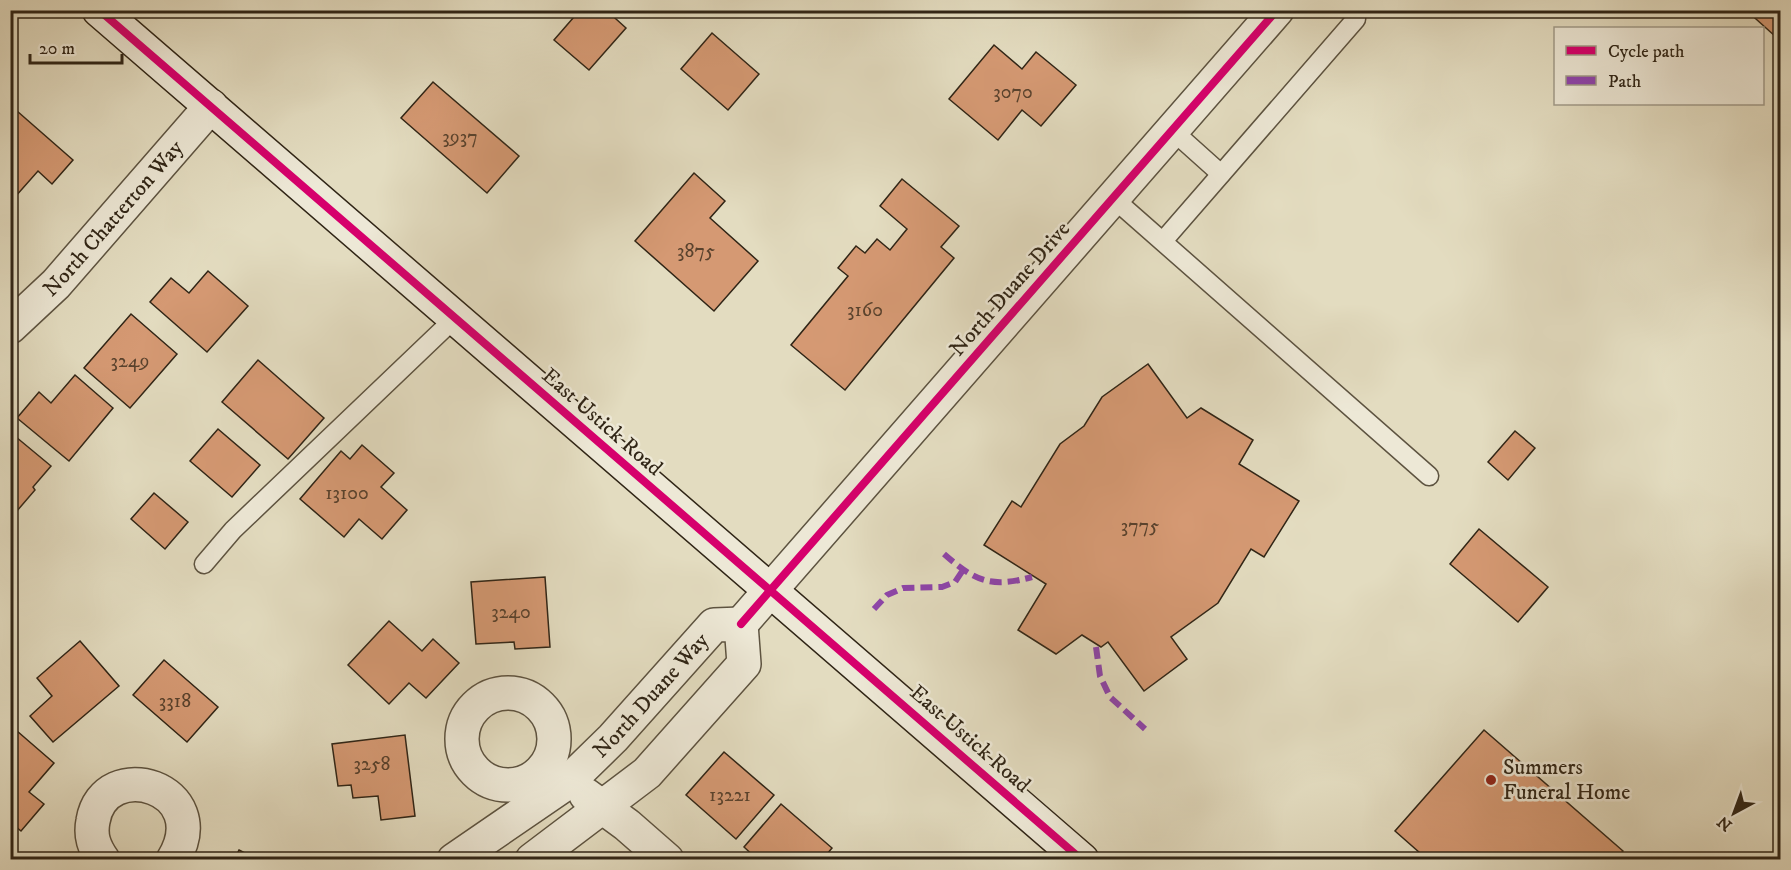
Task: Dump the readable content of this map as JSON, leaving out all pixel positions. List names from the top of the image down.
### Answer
{
  "streets": {
    "street": [
      "North Chatterton Way",
      "North Duane Drive",
      "East Ustick Road",
      "North Duane Way"
    ]
  },
  "crossings": [
    ["North Chatterton Way", "East Ustick Road"],
    ["North Duane Drive", "East Ustick Road"],
    ["North Duane Drive", "North Duane Way"],
    ["East Ustick Road", "North Duane Way"]
  ],
  "places": ["Summers Funeral Home"],
  "house_numbers": [
    "3070",
    "3937",
    "3875",
    "3160",
    "3249",
    "13100",
    "3775",
    "3240",
    "3318",
    "3258",
    "13221"
  ],
  "legend": ["Cycle path", "Path"],
  "scale_bar": "20 m",
  "north": "bottom left"
}
